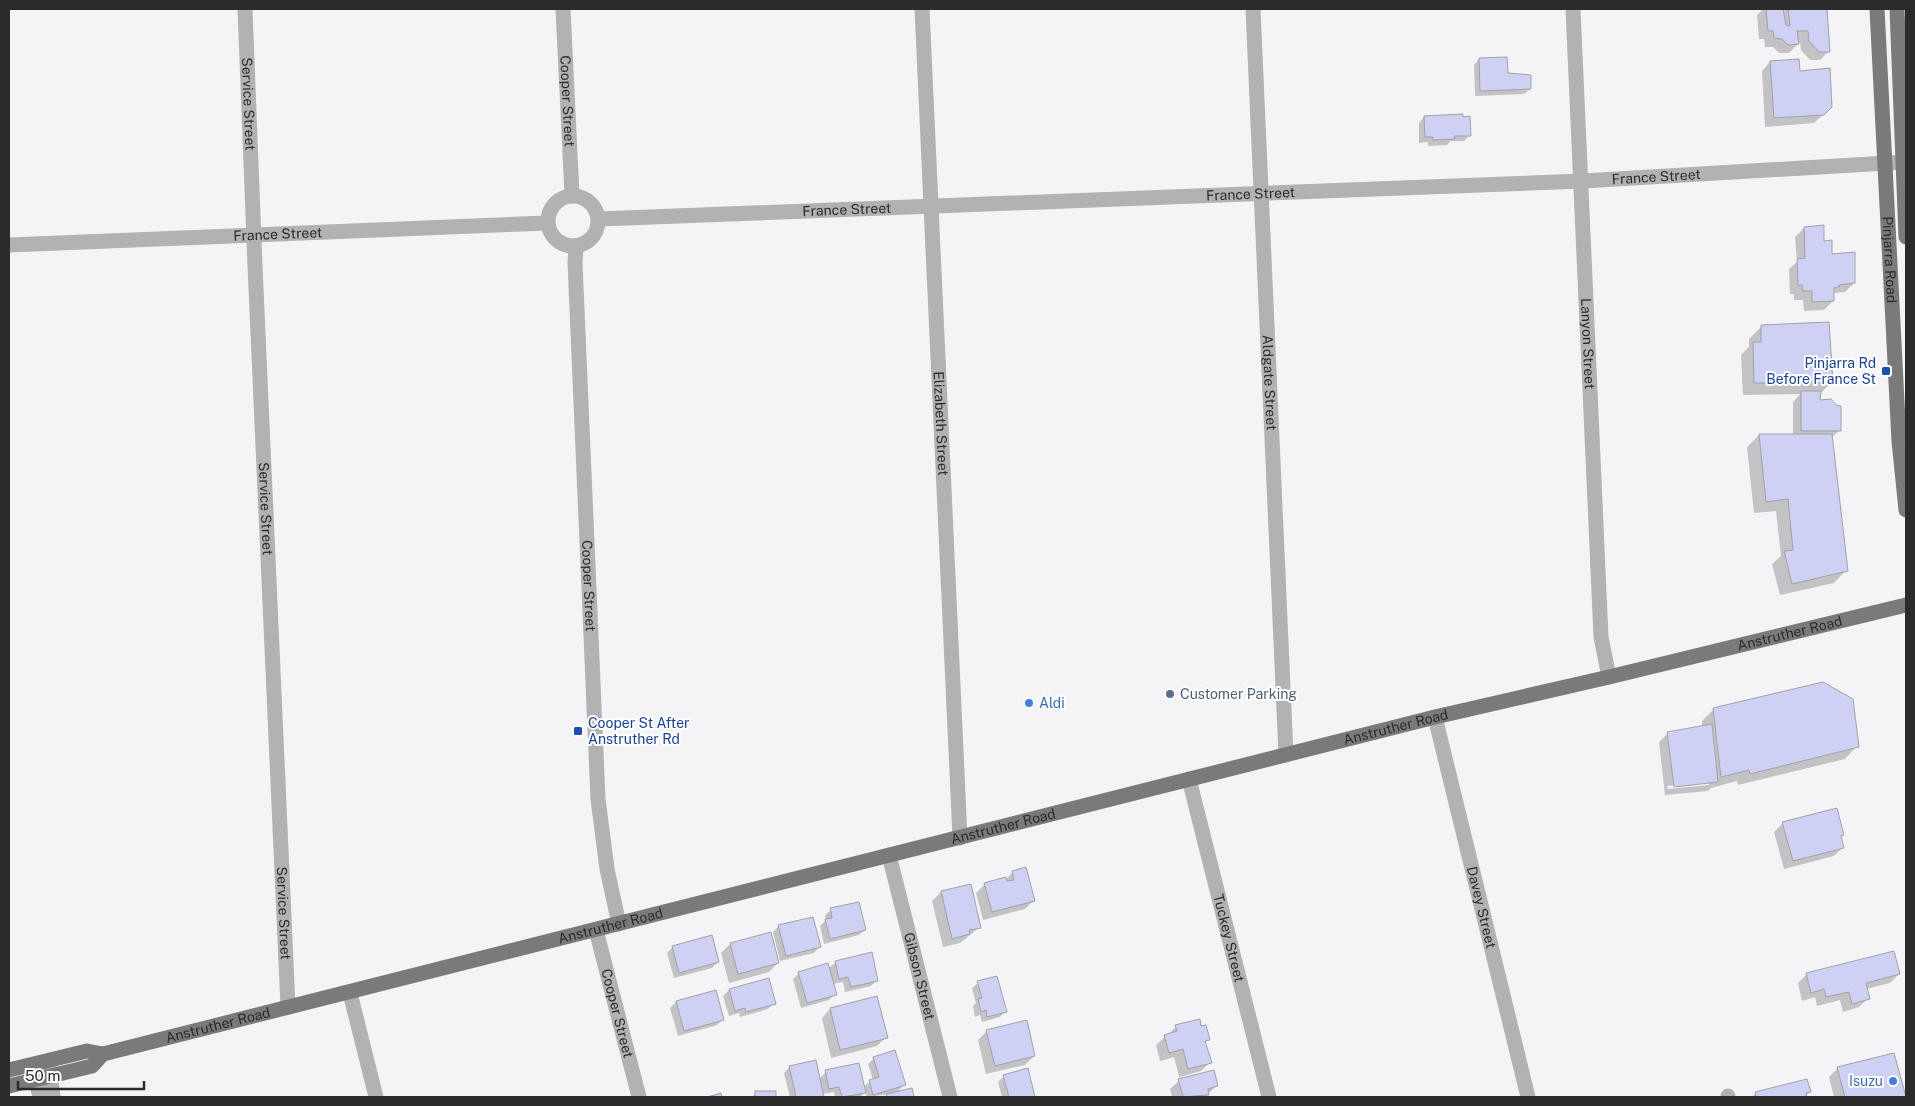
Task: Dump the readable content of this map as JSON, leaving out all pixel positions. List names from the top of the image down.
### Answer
{
  "streets": {
    "main road": ["Pinjarra Road", "Anstruther Road"],
    "street": [
      "Cooper Street",
      "Service Street",
      "France Street",
      "Lanyon Street",
      "Aldgate Street",
      "Elizabeth Street",
      "Davey Street",
      "Tuckey Street",
      "Gibson Street"
    ]
  },
  "crossings": [
    ["Cooper Street", "France Street"],
    ["Cooper Street", "Anstruther Road"],
    ["Service Street", "France Street"],
    ["Service Street", "Anstruther Road"],
    ["France Street", "Pinjarra Road"],
    ["France Street", "Lanyon Street"],
    ["France Street", "Aldgate Street"],
    ["France Street", "Elizabeth Street"],
    ["Lanyon Street", "Anstruther Road"],
    ["Aldgate Street", "Anstruther Road"],
    ["Elizabeth Street", "Anstruther Road"],
    ["Anstruther Road", "Davey Street"],
    ["Anstruther Road", "Tuckey Street"],
    ["Anstruther Road", "Gibson Street"]
  ],
  "places": {
    "transit": ["Pinjarra Rd Before France St", "Cooper St After Anstruther Rd"],
    "other": ["Customer Parking", "Aldi", "Isuzu"]
  },
  "scale_bar": "50 m"
}
